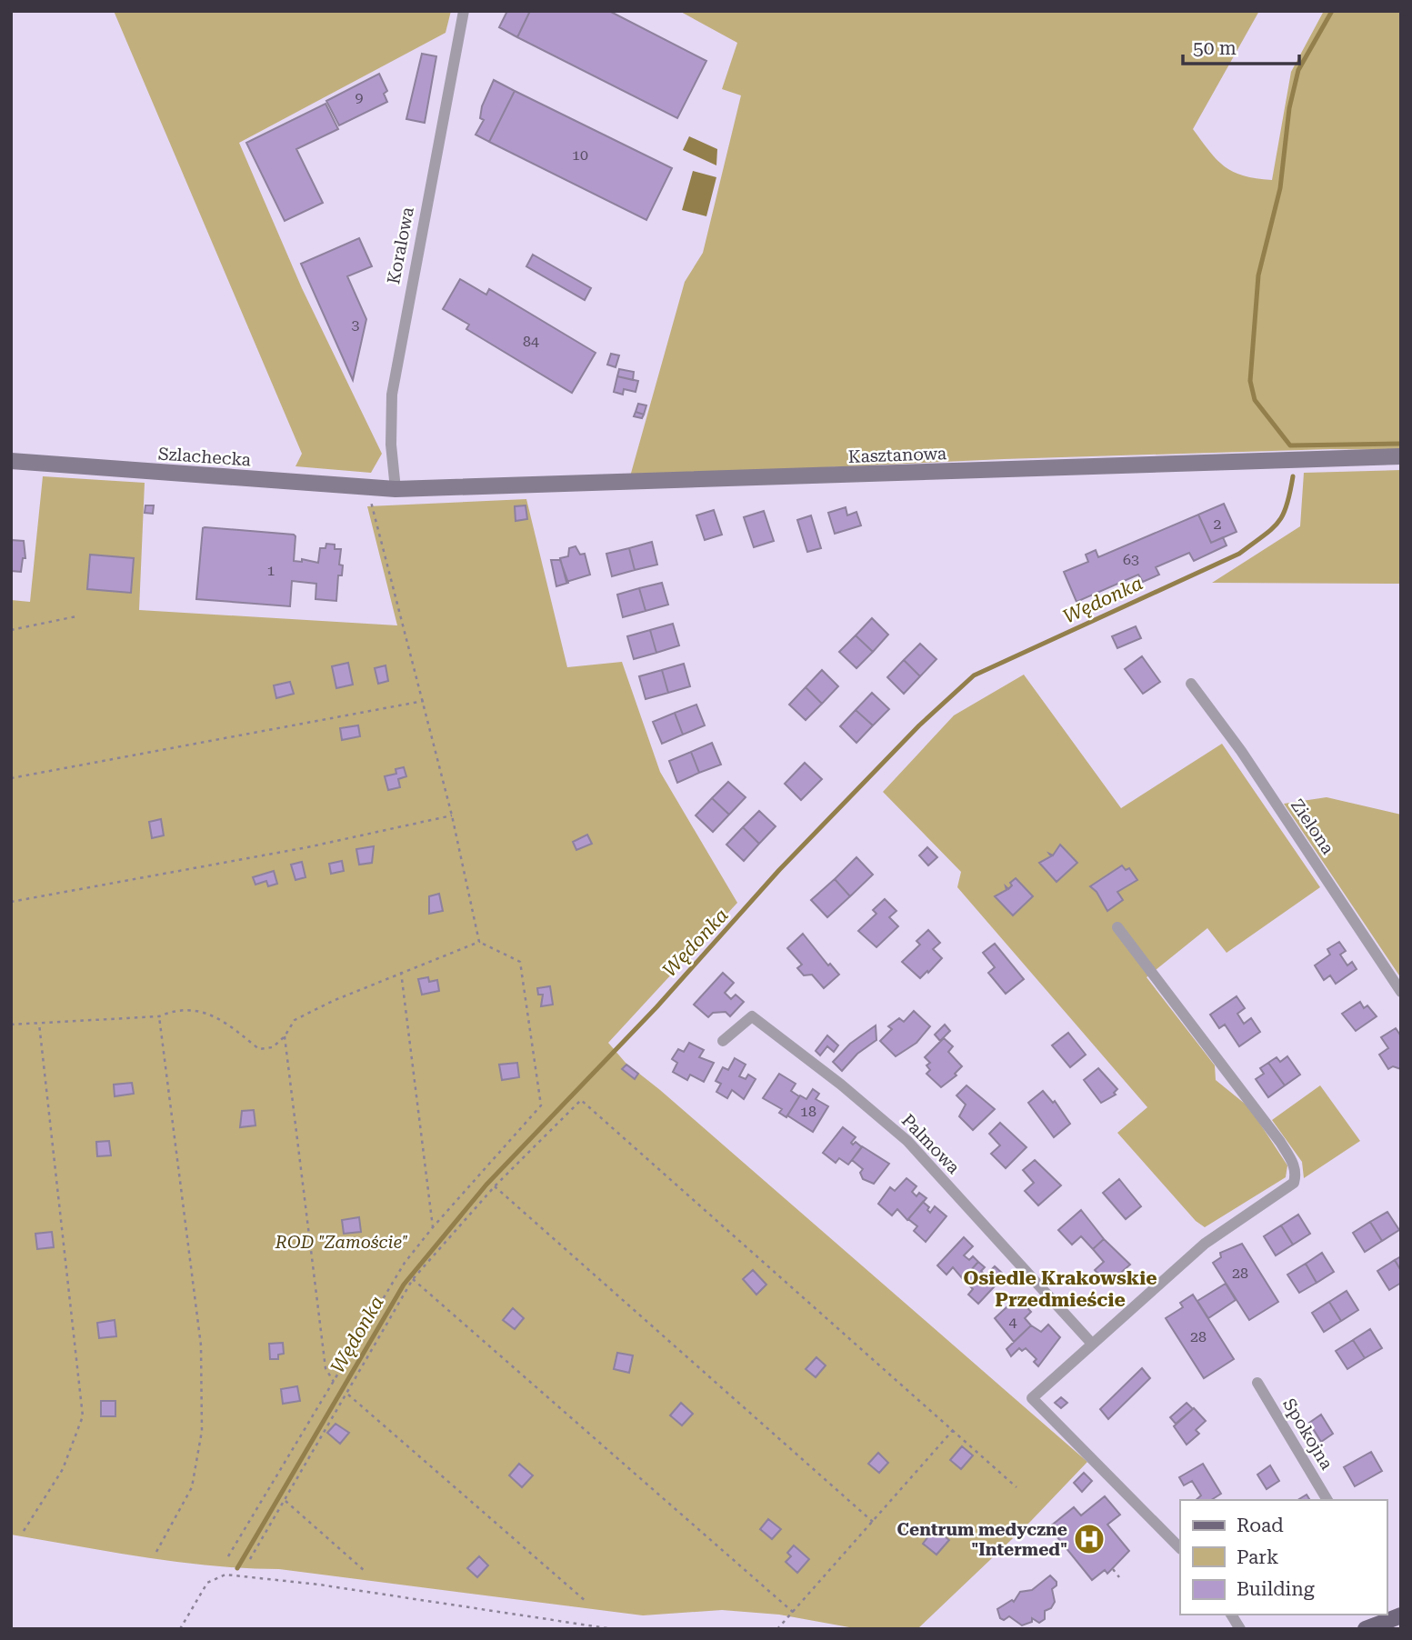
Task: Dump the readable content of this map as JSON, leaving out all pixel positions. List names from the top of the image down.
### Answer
{
  "streets": {
    "street": [
      "Koralowa",
      "Kasztanowa",
      "Szlachecka",
      "Zielona",
      "Palmowa",
      "Spokojna"
    ]
  },
  "crossings": [
    ["Koralowa", "Kasztanowa"],
    ["Koralowa", "Szlachecka"],
    ["Kasztanowa", "Szlachecka"]
  ],
  "districts": ["Osiedle Krakowskie Przedmieście"],
  "water": ["Wędonka"],
  "parks": ["ROD \"Zamoście\""],
  "places": {
    "hospital": ["Centrum medyczne \"Intermed\""]
  },
  "house_numbers": [
    "9",
    "10",
    "3",
    "84",
    "2",
    "63",
    "1",
    "18",
    "28",
    "4",
    "28"
  ],
  "legend": ["Road", "Park", "Building"],
  "scale_bar": "50 m"
}
